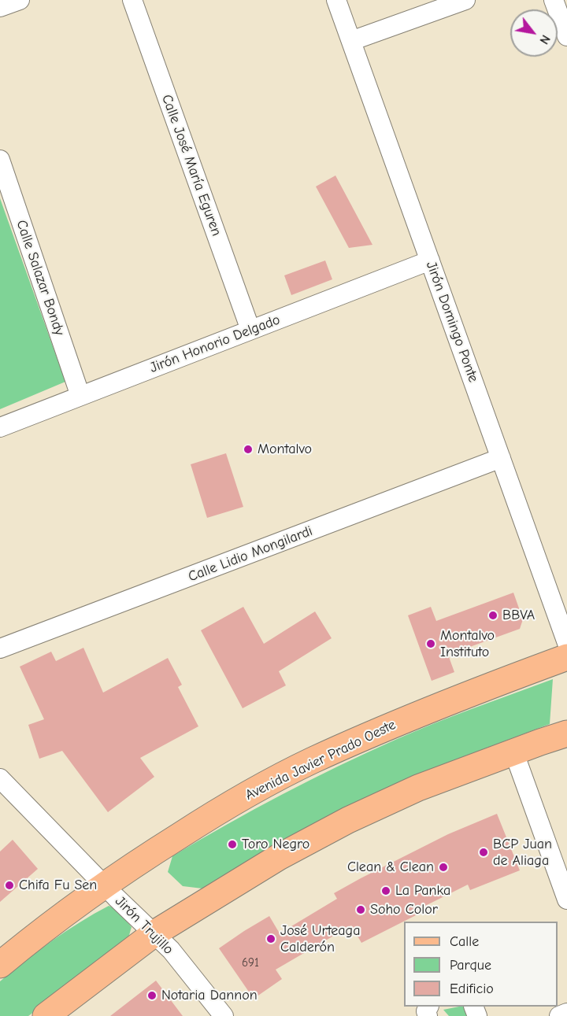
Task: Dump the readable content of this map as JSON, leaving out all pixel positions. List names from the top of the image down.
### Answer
{
  "streets": {
    "main road": ["Avenida Javier Prado Oeste"],
    "street": [
      "Calle José María Eguren",
      "Calle Salazar Bondy",
      "Jirón Domingo Ponte",
      "Jirón Honorio Delgado",
      "Calle Lidio Mongilardi",
      "Jirón Trujillo"
    ]
  },
  "crossings": [
    ["Calle José María Eguren", "Jirón Honorio Delgado"],
    ["Calle Salazar Bondy", "Jirón Honorio Delgado"],
    ["Jirón Domingo Ponte", "Jirón Honorio Delgado"],
    ["Jirón Domingo Ponte", "Calle Lidio Mongilardi"],
    ["Avenida Javier Prado Oeste", "Jirón Trujillo"]
  ],
  "places": [
    "Montalvo",
    "BBVA",
    "Montalvo Instituto",
    "Toro Negro",
    "BCP Juan de Aliaga",
    "Clean & Clean",
    "Chifa Fu Sen",
    "La Panka",
    "Soho Color",
    "José Urteaga Calderón",
    "Notaria Dannon"
  ],
  "house_numbers": ["691"],
  "legend": ["Calle", "Parque", "Edificio"],
  "north": "bottom right"
}
